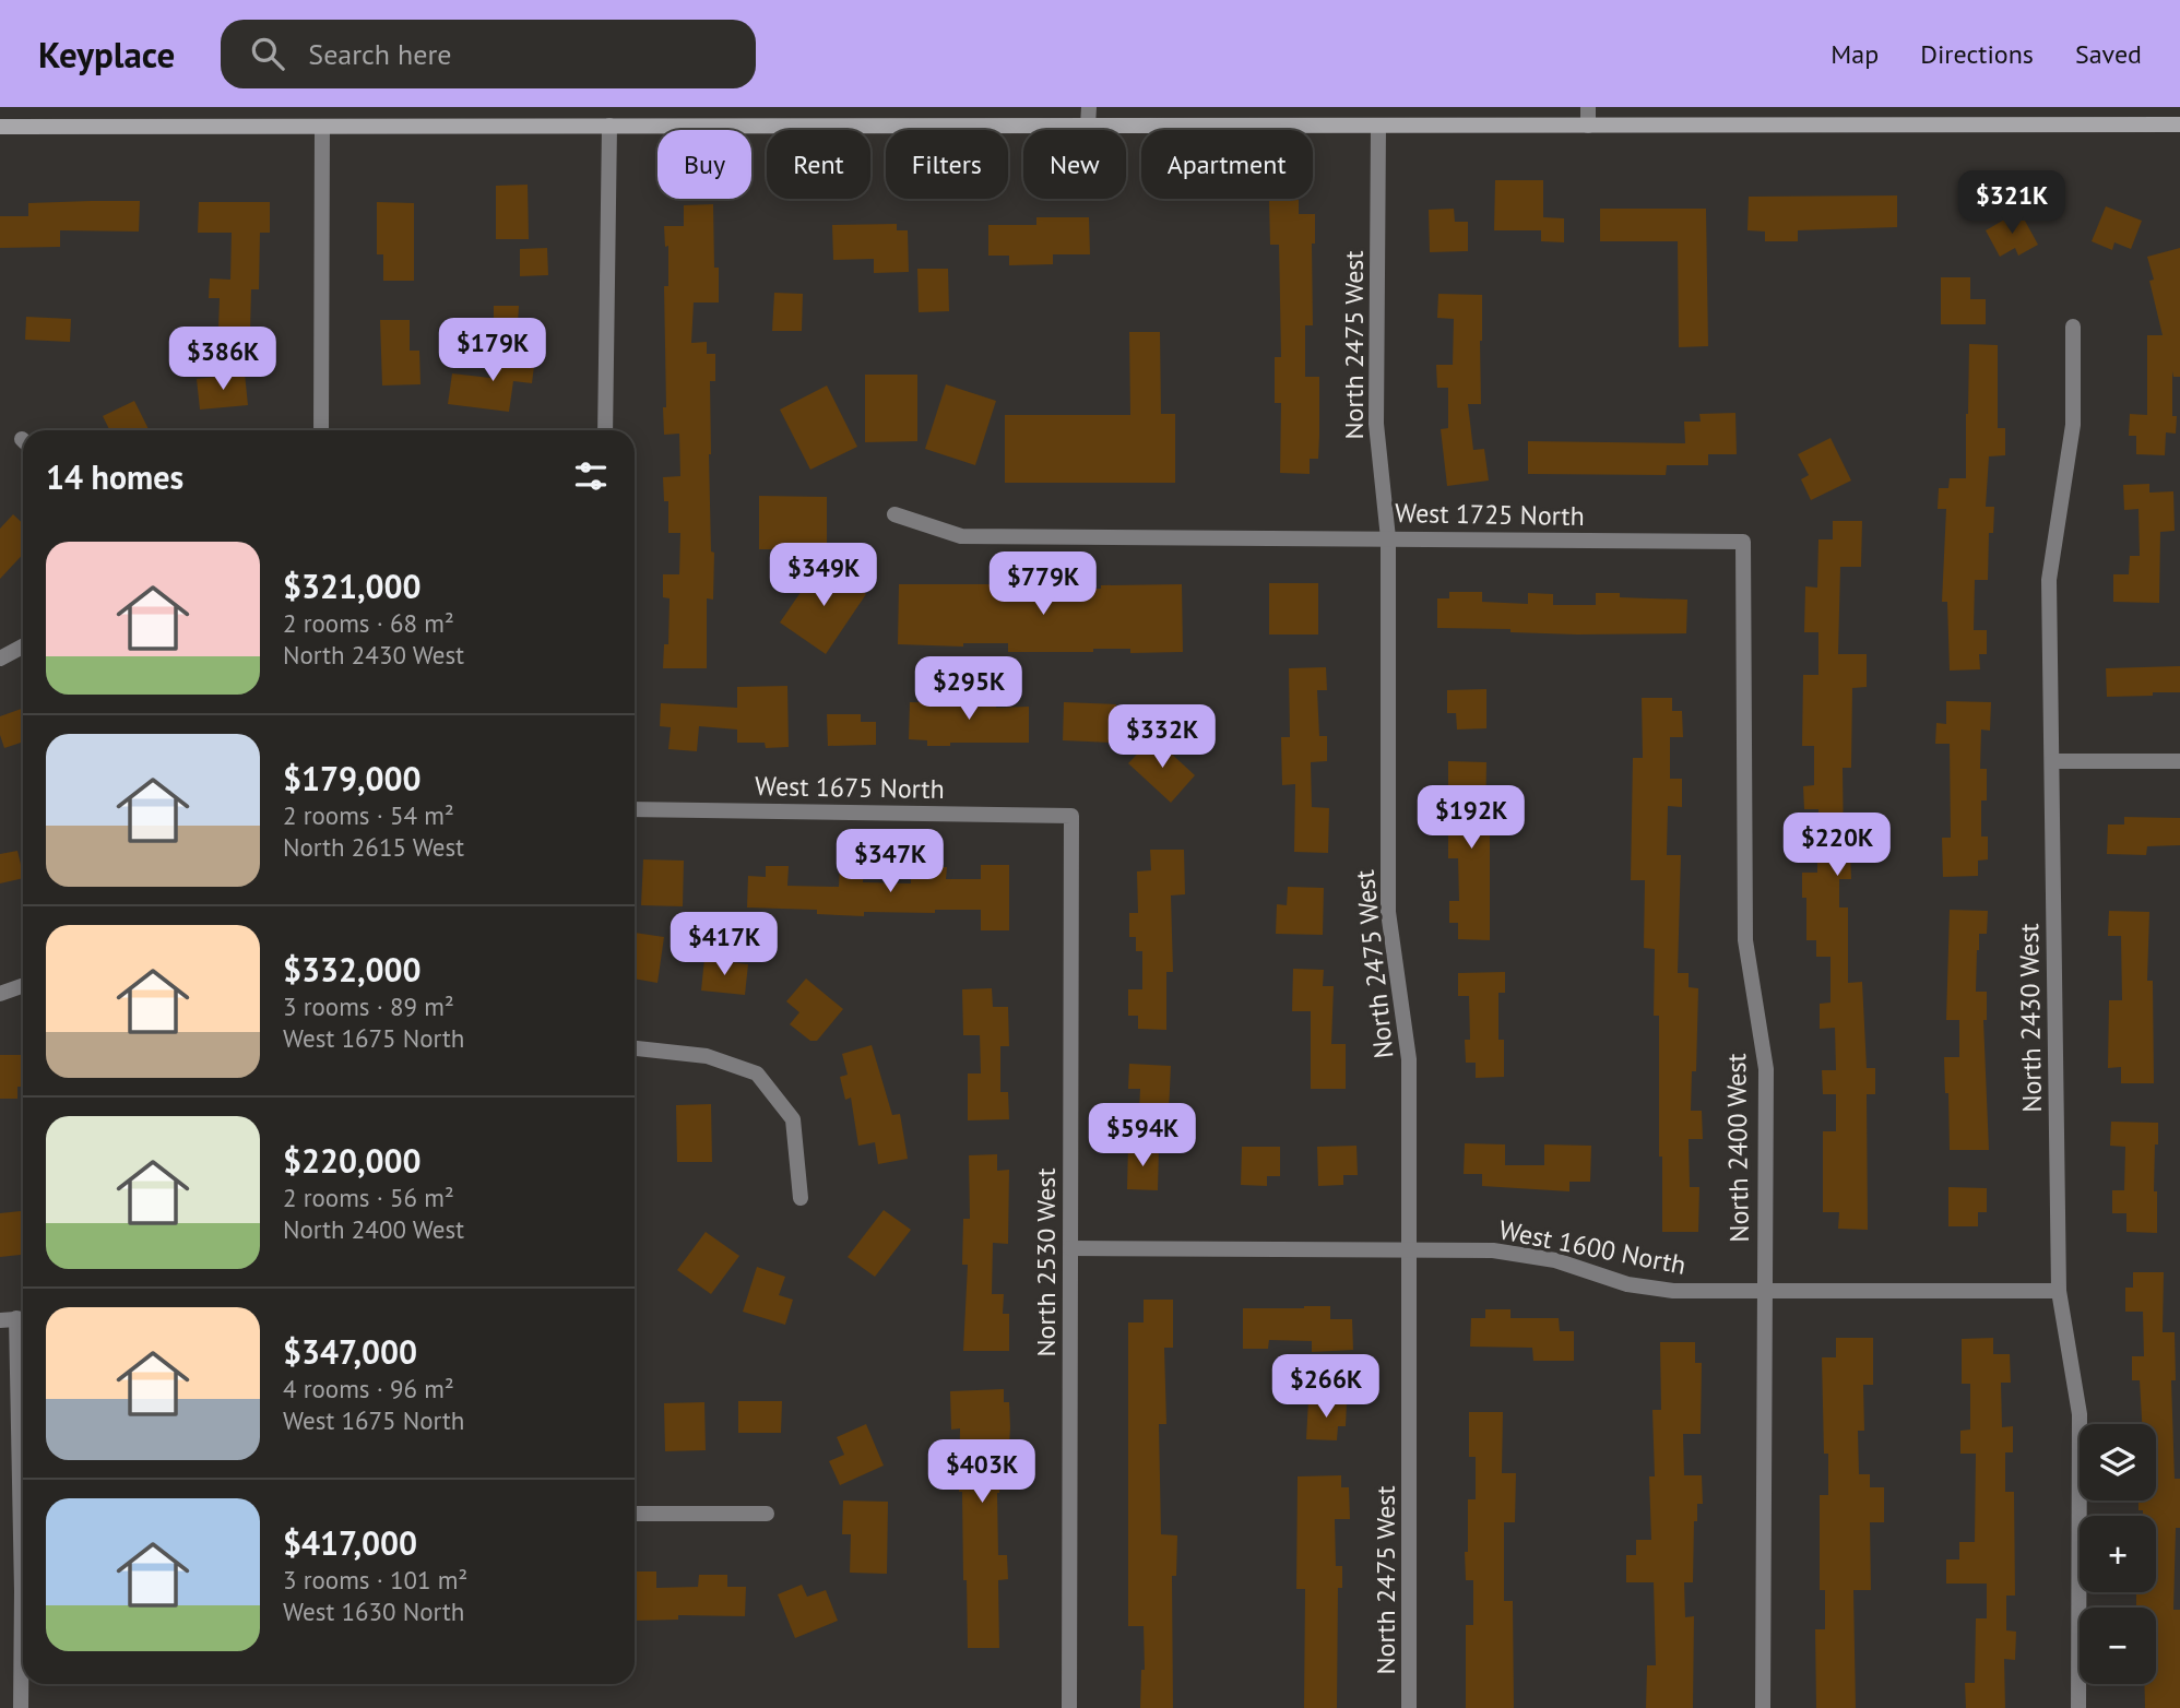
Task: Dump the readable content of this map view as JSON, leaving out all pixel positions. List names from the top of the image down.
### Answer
{
  "streets": {
    "street": [
      "North 2475 West",
      "West 1725 North",
      "West 1675 North",
      "North 2430 West",
      "North 2400 West",
      "West 1600 North",
      "North 2530 West"
    ]
  },
  "crossings": [
    ["North 2475 West", "West 1725 North"],
    ["North 2475 West", "West 1600 North"],
    ["West 1725 North", "North 2400 West"],
    ["West 1675 North", "North 2530 West"],
    ["North 2430 West", "West 1600 North"],
    ["North 2400 West", "West 1600 North"],
    ["West 1600 North", "North 2530 West"]
  ],
  "page": {
    "header": "Keyplace",
    "search": "Search here",
    "nav": ["Map", "Directions", "Saved"],
    "chip": [
      "Buy",
      "Rent",
      "Filters",
      "New",
      "Apartment"
    ],
    "price": [
      "$321K",
      "$179K",
      "$386K",
      "$349K",
      "$779K",
      "$295K",
      "$332K",
      "$192K",
      "$220K",
      "$347K",
      "$417K",
      "$594K",
      "$266K",
      "$403K"
    ],
    "heading": "14 homes",
    "list": [
      {
        "name": "$321,000",
        "note": "2 rooms · 68 m² · North 2430 West"
      },
      {
        "name": "$179,000",
        "note": "2 rooms · 54 m² · North 2615 West"
      },
      {
        "name": "$332,000",
        "note": "3 rooms · 89 m² · West 1675 North"
      },
      {
        "name": "$220,000",
        "note": "2 rooms · 56 m² · North 2400 West"
      },
      {
        "name": "$347,000",
        "note": "4 rooms · 96 m² · West 1675 North"
      },
      {
        "name": "$417,000",
        "note": "3 rooms · 101 m² · West 1630 North"
      }
    ],
    "map_buttons": ["+", "−"]
  }
}
